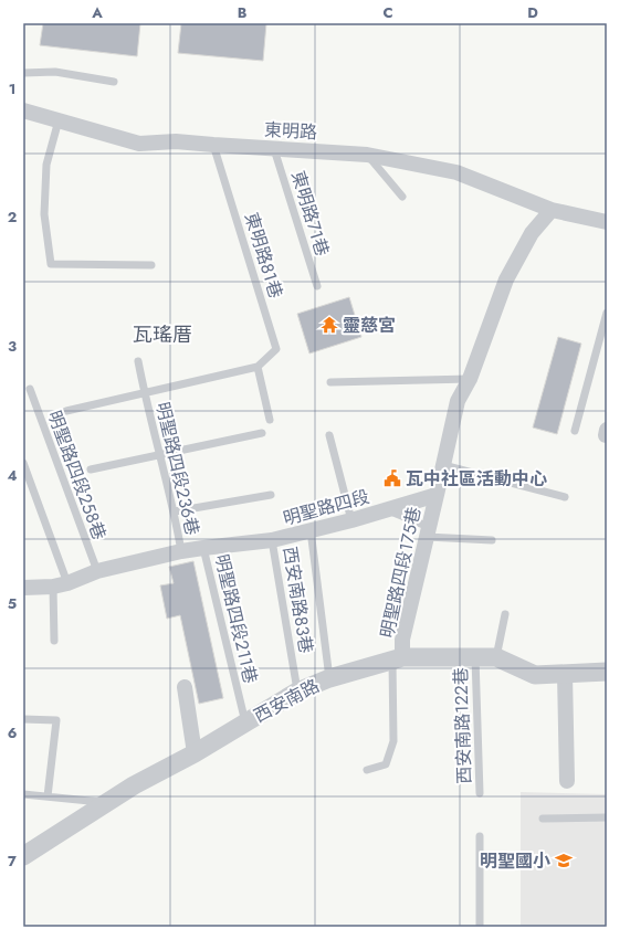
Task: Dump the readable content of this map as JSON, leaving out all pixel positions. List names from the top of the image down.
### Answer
{
  "streets": {
    "street": [
      "東明路",
      "明聖路四段",
      "明聖路四段175巷",
      "西安南路"
    ],
    "lane": [
      "東明路71巷",
      "東明路81巷",
      "明聖路四段236巷",
      "明聖路四段258巷",
      "西安南路83巷",
      "明聖路四段211巷",
      "西安南路122巷"
    ]
  },
  "crossings": [
    ["東明路", "東明路71巷"],
    ["東明路", "東明路81巷"],
    ["明聖路四段236巷", "明聖路四段"],
    ["明聖路四段258巷", "明聖路四段"],
    ["明聖路四段", "明聖路四段175巷"],
    ["明聖路四段", "西安南路83巷"],
    ["明聖路四段", "明聖路四段211巷"],
    ["明聖路四段175巷", "西安南路"],
    ["西安南路83巷", "西安南路"],
    ["明聖路四段211巷", "西安南路"],
    ["西安南路", "西安南路122巷"]
  ],
  "districts": ["瓦瑤厝"],
  "places": {
    "temple": ["靈慈宮"],
    "public building": ["瓦中社區活動中心"],
    "school or university": ["明聖國小"]
  },
  "grid": {
    "columns": [
      "A",
      "B",
      "C",
      "D"
    ],
    "rows": [
      "1",
      "2",
      "3",
      "4",
      "5",
      "6",
      "7"
    ]
  }
}
